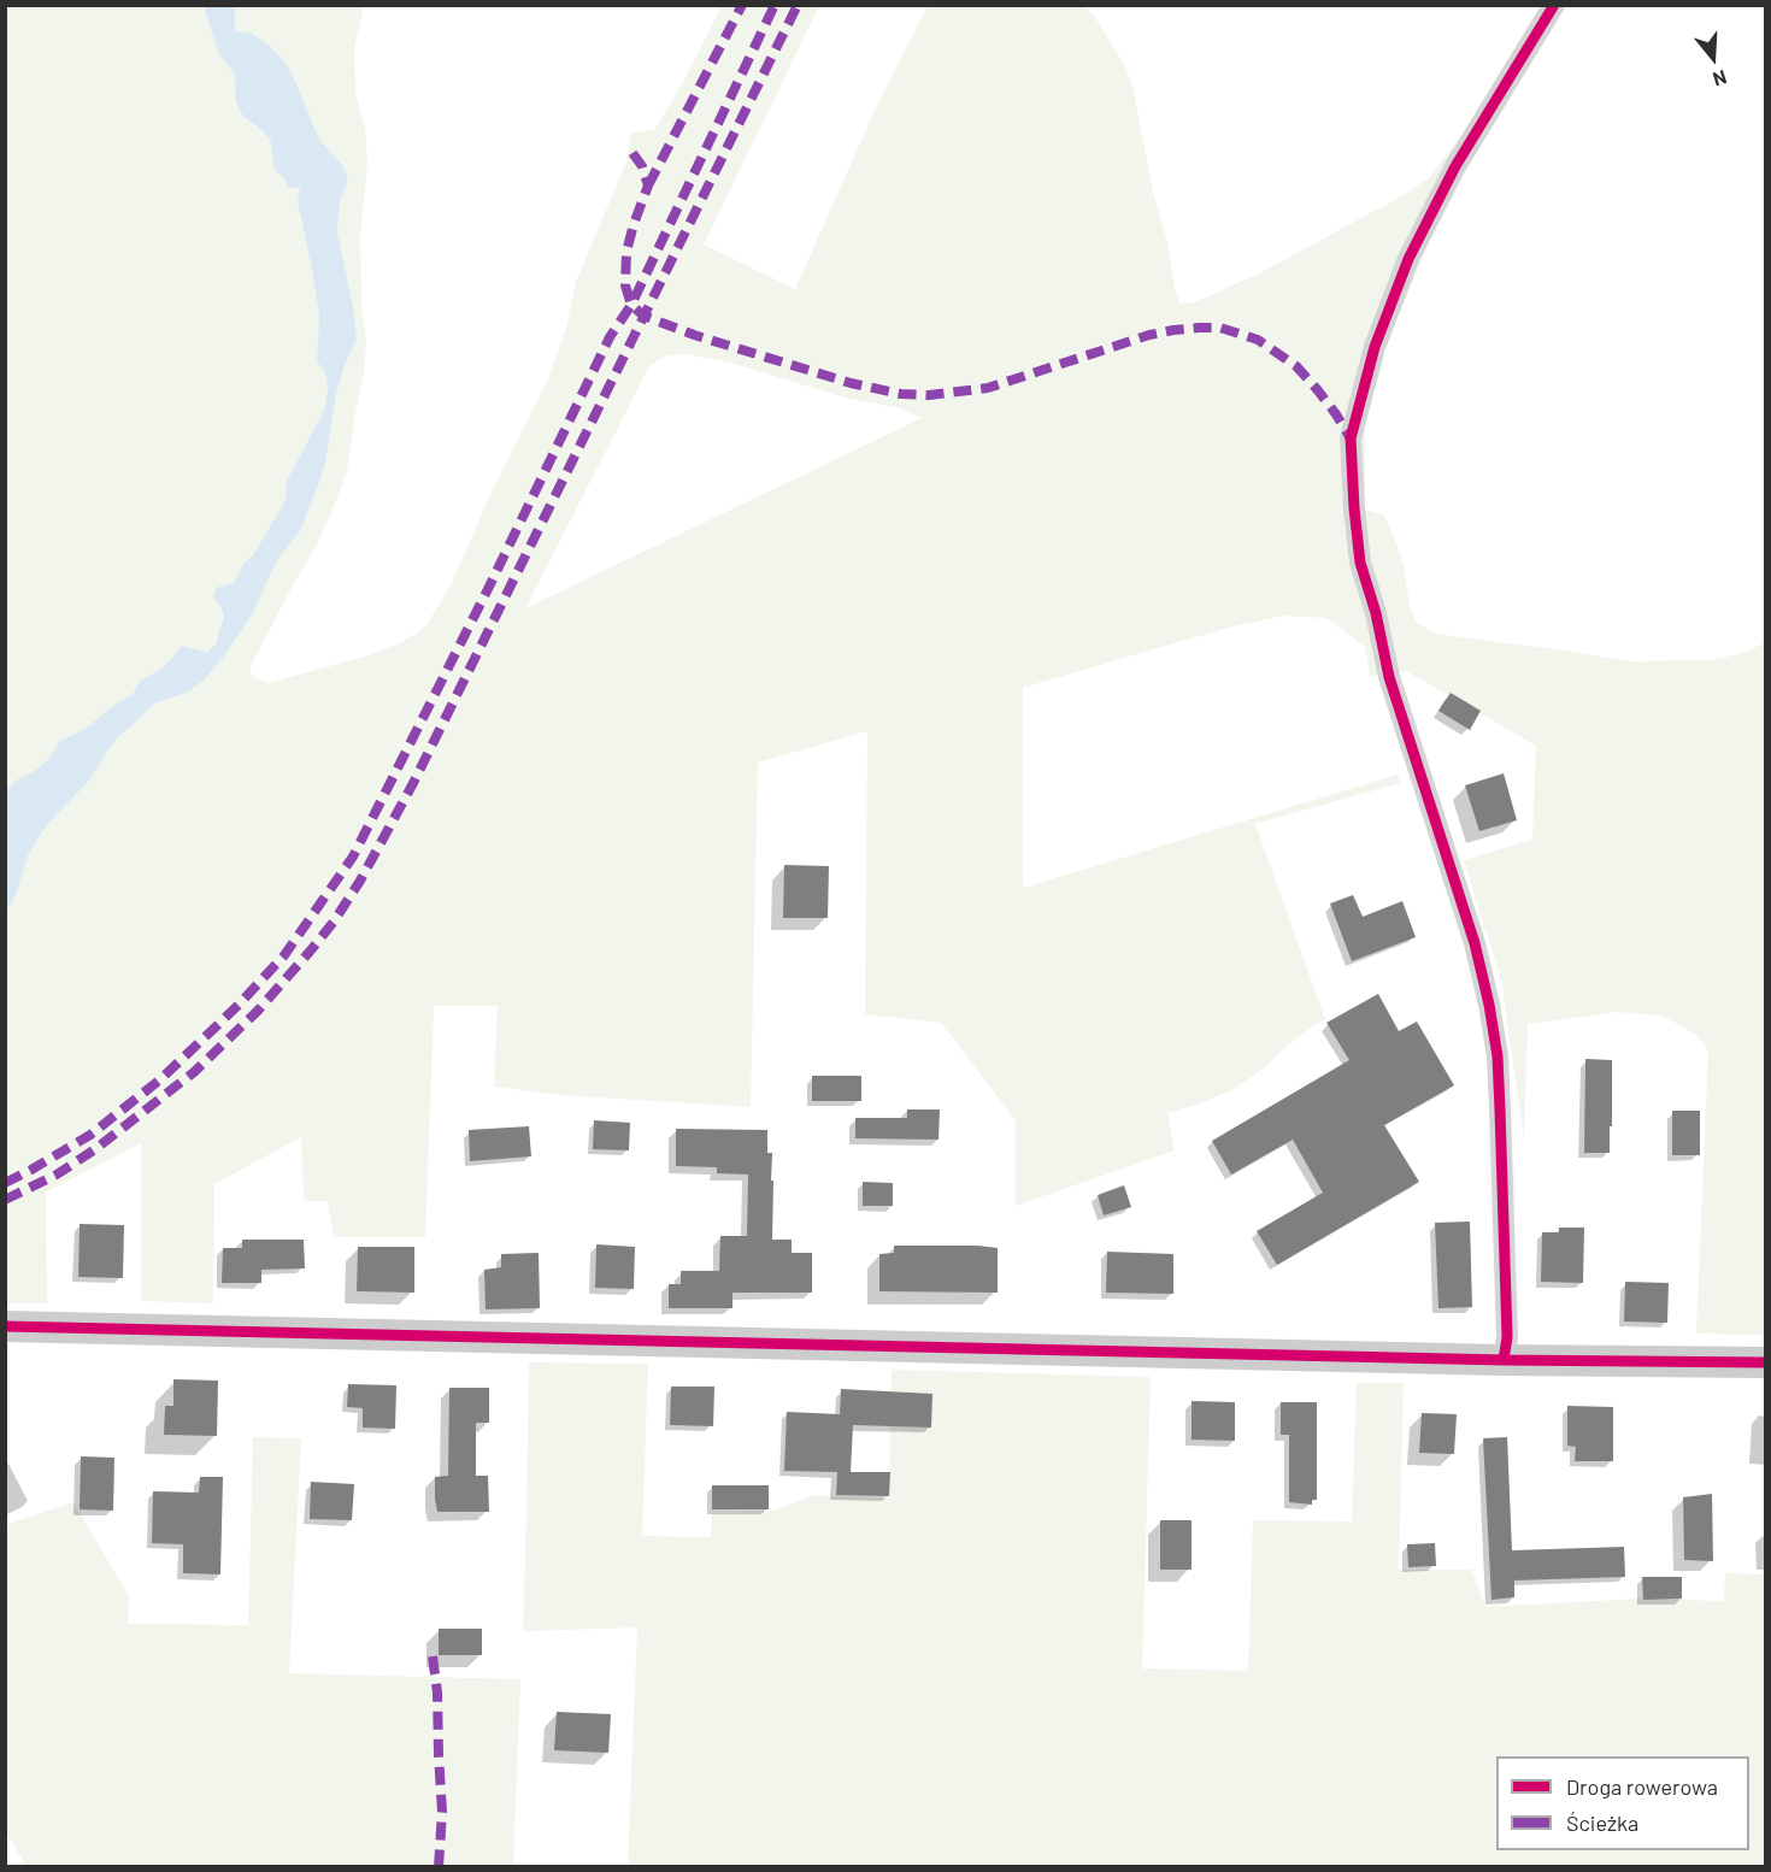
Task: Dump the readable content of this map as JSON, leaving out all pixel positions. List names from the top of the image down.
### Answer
{
  "legend": ["Droga rowerowa", "Ścieżka"],
  "north": "bottom"
}
